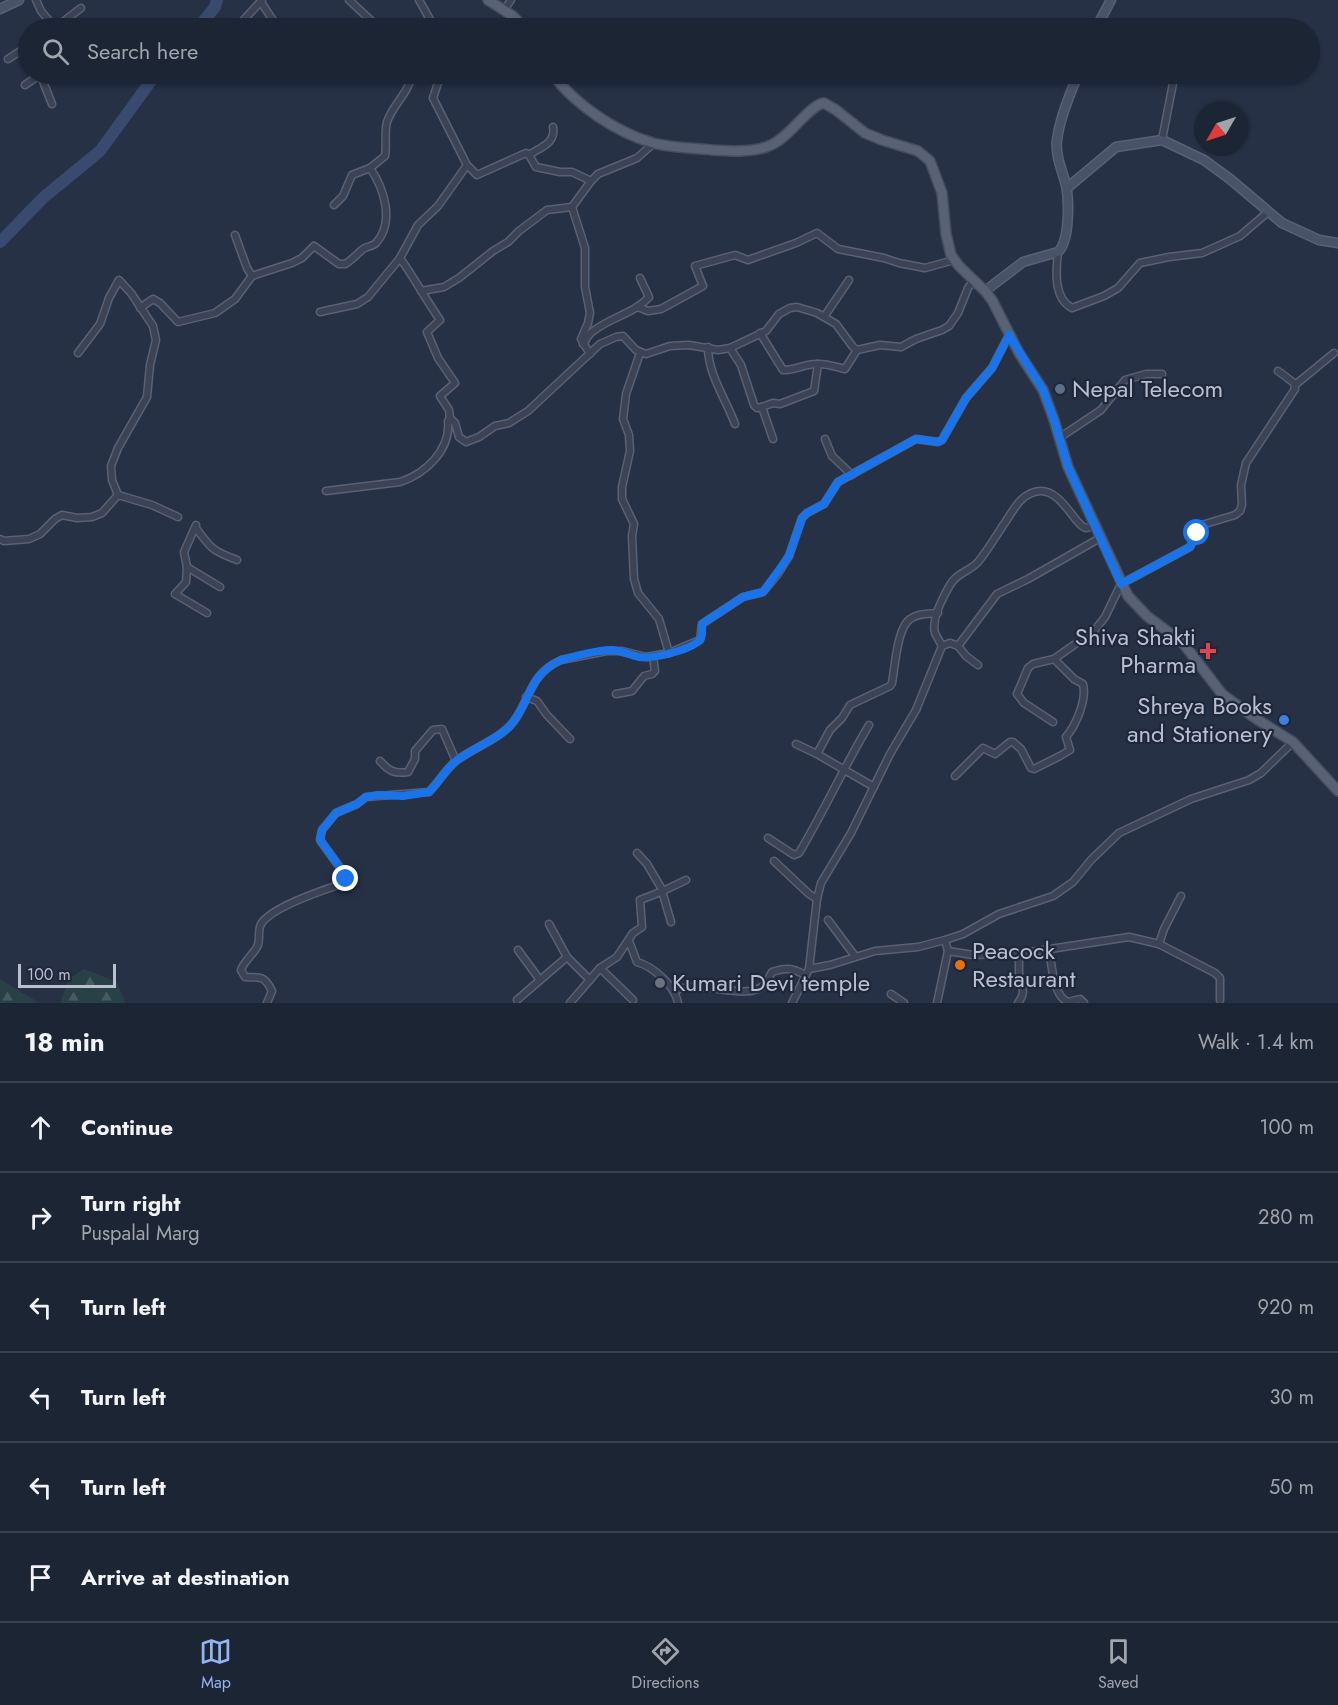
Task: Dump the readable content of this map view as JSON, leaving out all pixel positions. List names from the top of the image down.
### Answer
{
  "places": {
    "other": [
      "Nepal Telecom",
      "Shreya Books and Stationery",
      "Peacock Restaurant",
      "Kumari Devi temple"
    ],
    "health": ["Shiva Shakti Pharma"]
  },
  "scale_bar": "100 m",
  "north": "bottom left",
  "page": {
    "search": "Search here",
    "scale": "100 m",
    "heading": ["18 min", "Walk · 1.4 km"],
    "list": [
      ["Continue", "100 m"],
      ["Turn right", "Puspalal Marg", "280 m"],
      ["Turn left", "920 m"],
      ["Turn left", "30 m"],
      ["Turn left", "50 m"],
      "Arrive at destination"
    ],
    "nav": ["Map", "Directions", "Saved"]
  }
}
